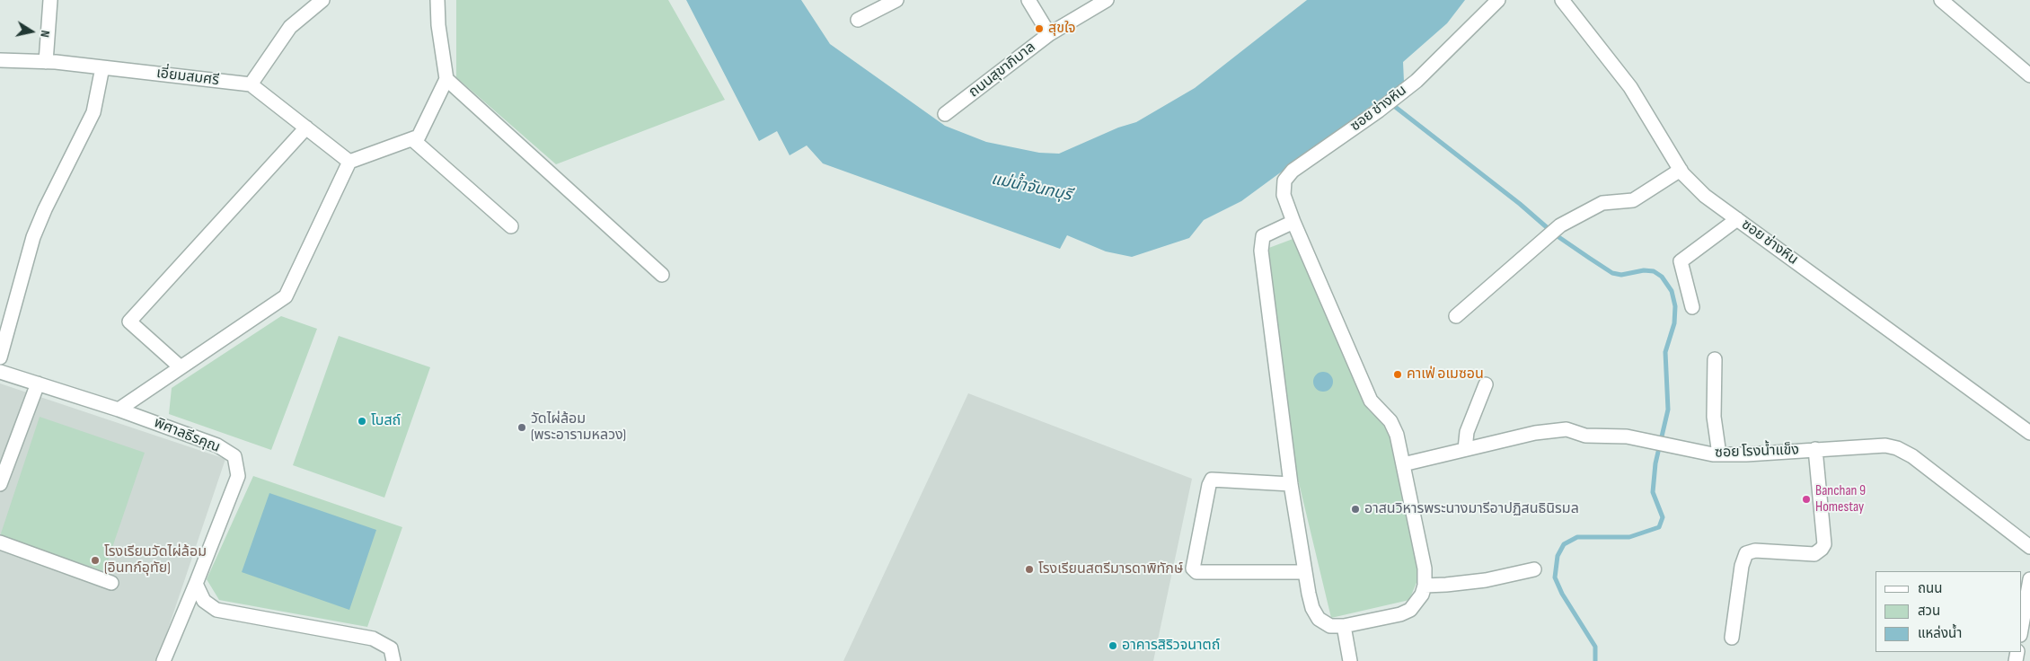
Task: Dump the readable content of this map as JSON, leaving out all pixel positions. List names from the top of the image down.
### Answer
{
  "streets": {
    "street": [
      "ถนนสุขาภิบาล",
      "เอี่ยมสมศรี",
      "ซอย ช่างหิน",
      "พิศาลธีรคุณ",
      "ซอย โรงน้ำแข็ง"
    ]
  },
  "crossings": [
    ["ซอย ช่างหิน", "ซอย โรงน้ำแข็ง"]
  ],
  "water": ["แม่น้ำจันทบุรี"],
  "places": [
    "สุขใจ",
    "คาเฟ่ อเมซอน",
    "โบสถ์",
    "วัดไผ่ล้อม (พระอารามหลวง)",
    "Banchan 9 Homestay",
    "อาสนวิหารพระนางมารีอาปฏิสนธินิรมล",
    "โรงเรียนวัดไผ่ล้อม (อินทก์อุทัย)",
    "โรงเรียนสตรีมารดาพิทักษ์",
    "อาคารสิริวจนาตถ์"
  ],
  "legend": ["ถนน", "สวน", "แหล่งน้ำ"],
  "north": "right"
}
